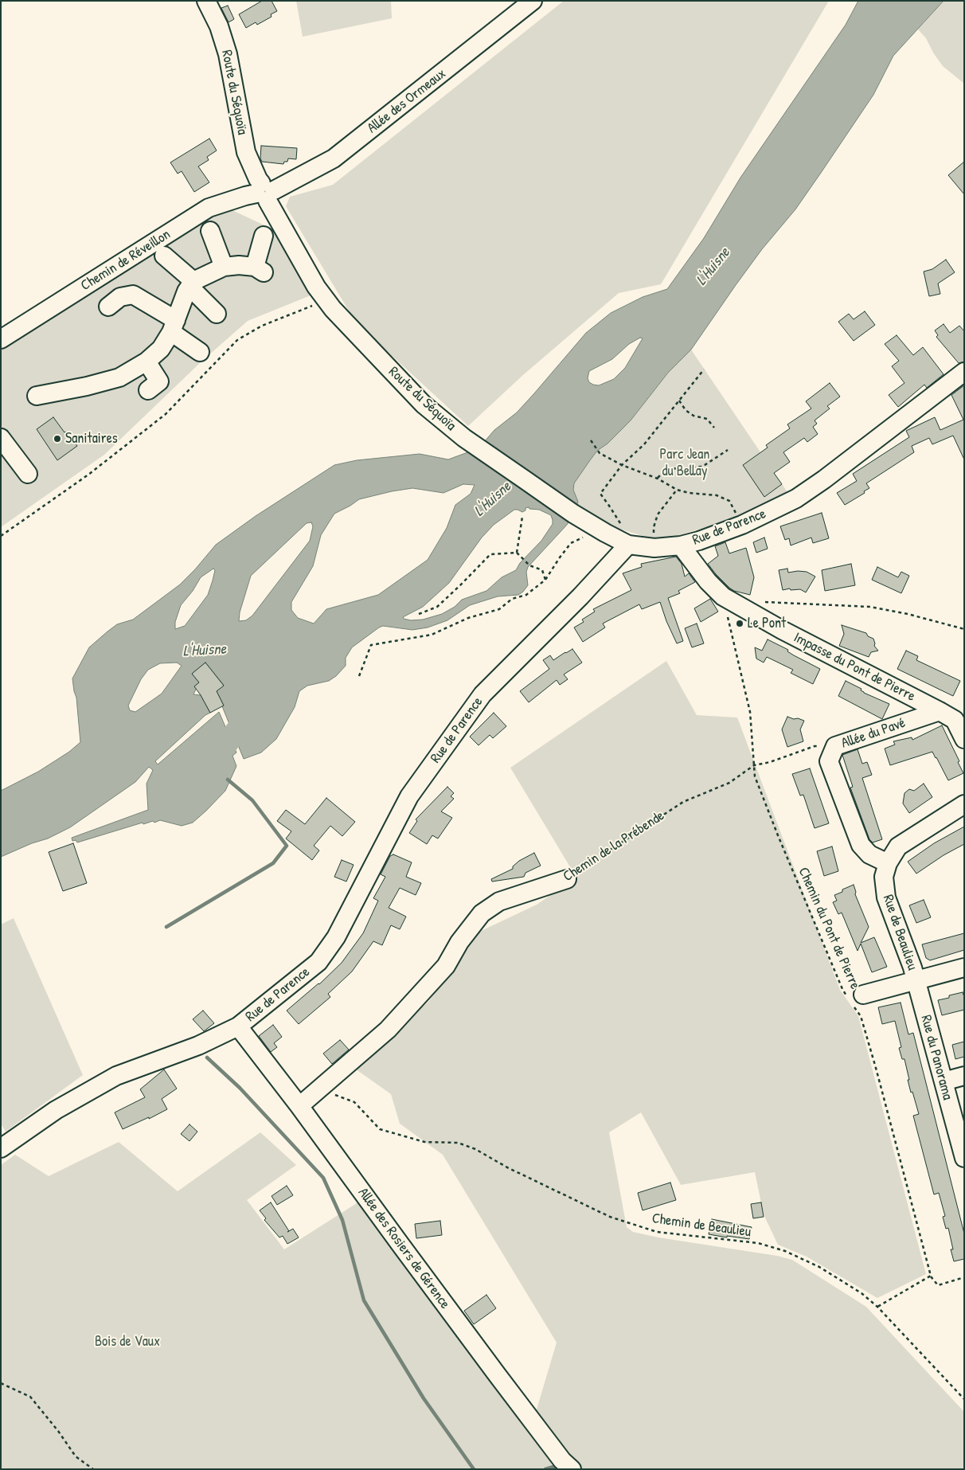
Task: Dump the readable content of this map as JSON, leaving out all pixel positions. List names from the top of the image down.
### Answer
{
  "streets": {
    "street": [
      "Route du Séquoïa",
      "Allée des Ormeaux",
      "Chemin de Réveillon",
      "Rue de Parence",
      "Impasse du Pont de Pierre",
      "Allée du Pavé",
      "Chemin de la Prébende",
      "Rue de Beaulieu",
      "Rue du Panorama",
      "Allée des Rosiers de Gérence"
    ],
    "path": ["Chemin du Pont de Pierre", "Chemin de Beaulieu"]
  },
  "crossings": [
    ["Route du Séquoïa", "Allée des Ormeaux"],
    ["Route du Séquoïa", "Chemin de Réveillon"],
    ["Route du Séquoïa", "Rue de Parence"],
    ["Allée des Ormeaux", "Chemin de Réveillon"],
    ["Rue de Parence", "Impasse du Pont de Pierre"],
    ["Rue de Parence", "Allée des Rosiers de Gérence"],
    ["Impasse du Pont de Pierre", "Allée du Pavé"],
    ["Impasse du Pont de Pierre", "Chemin du Pont de Pierre"],
    ["Allée du Pavé", "Chemin de la Prébende"],
    ["Allée du Pavé", "Rue de Beaulieu"],
    ["Chemin de la Prébende", "Chemin du Pont de Pierre"],
    ["Chemin de la Prébende", "Chemin de Beaulieu"],
    ["Chemin de la Prébende", "Allée des Rosiers de Gérence"],
    ["Chemin du Pont de Pierre", "Rue de Beaulieu"],
    ["Rue de Beaulieu", "Rue du Panorama"]
  ],
  "water": ["L'Huisne"],
  "parks": ["Parc Jean du Bellay", "Bois de Vaux"],
  "places": ["Sanitaires", "Le Pont"]
}
